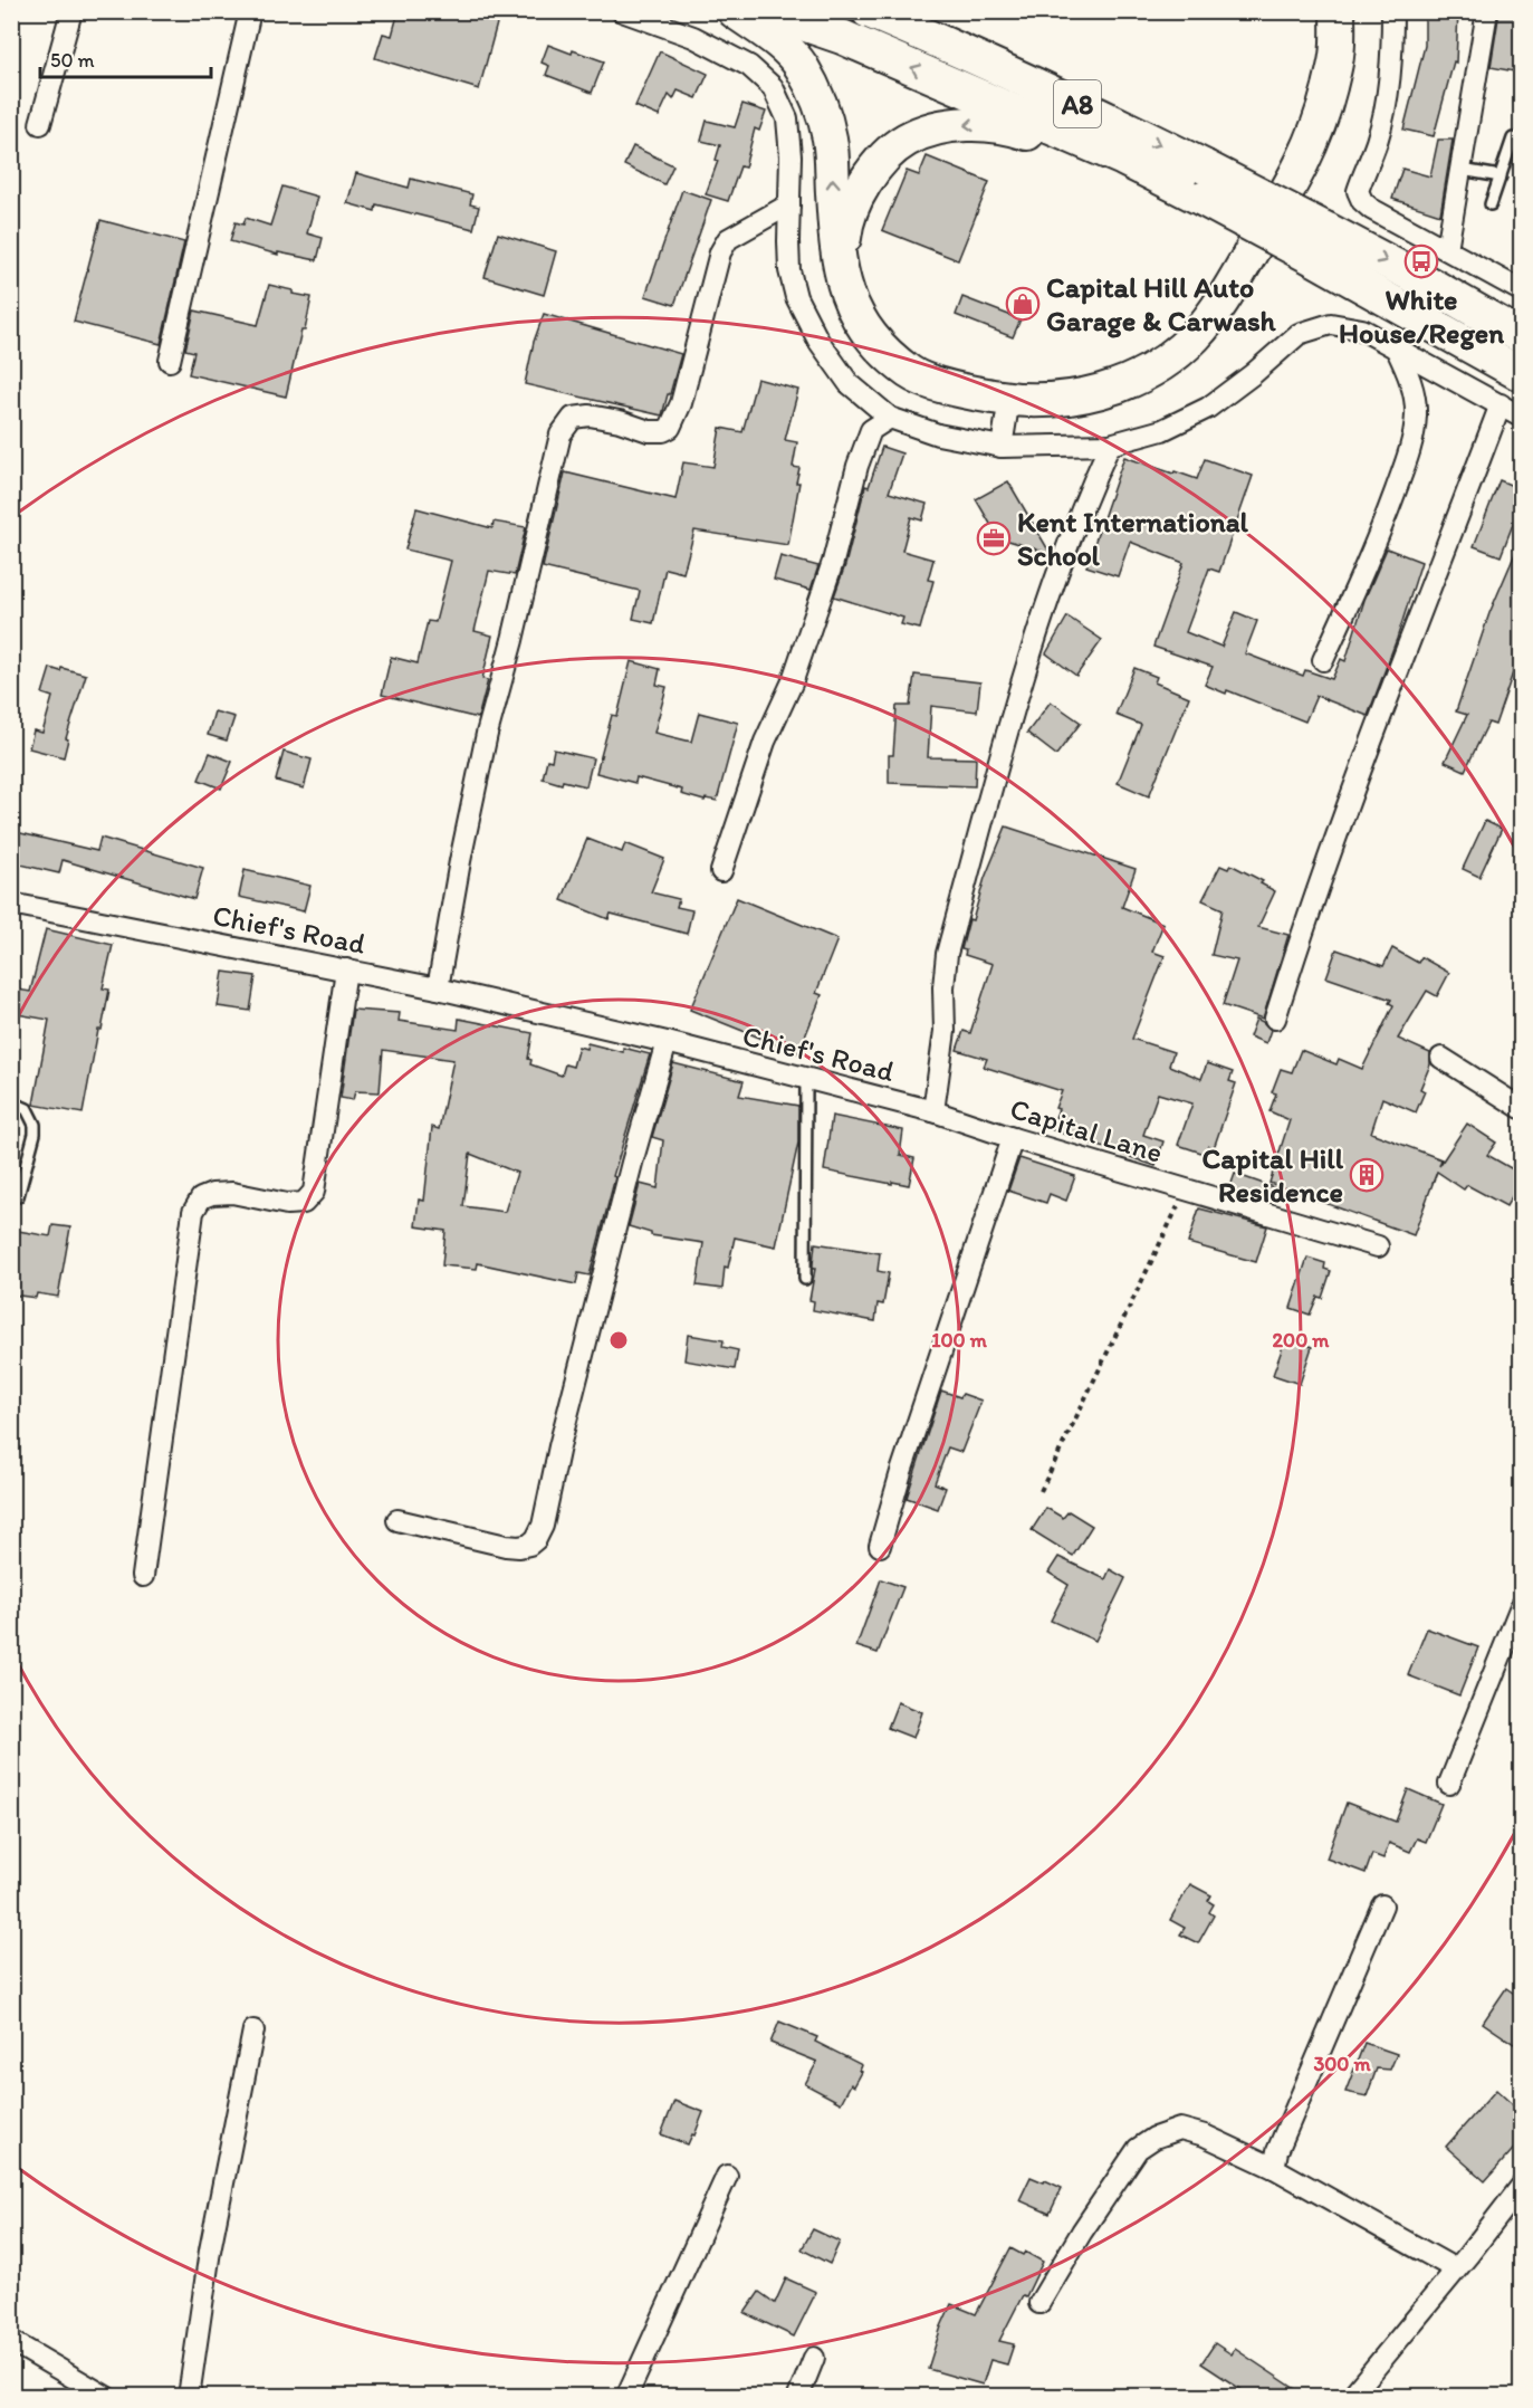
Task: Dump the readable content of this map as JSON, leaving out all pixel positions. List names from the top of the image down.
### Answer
{
  "streets": {
    "highway": ["A8"],
    "street": ["Chief's Road", "Capital Lane"]
  },
  "crossings": [
    ["Chief's Road", "Capital Lane"]
  ],
  "places": {
    "bus stop": ["White House/Regen"],
    "shop": ["Capital Hill Auto Garage & Carwash"],
    "office": ["Kent International School"],
    "building": ["Capital Hill Residence"]
  },
  "scale_bar": "50 m",
  "rings": ["100 m", "200 m", "300 m"]
}
